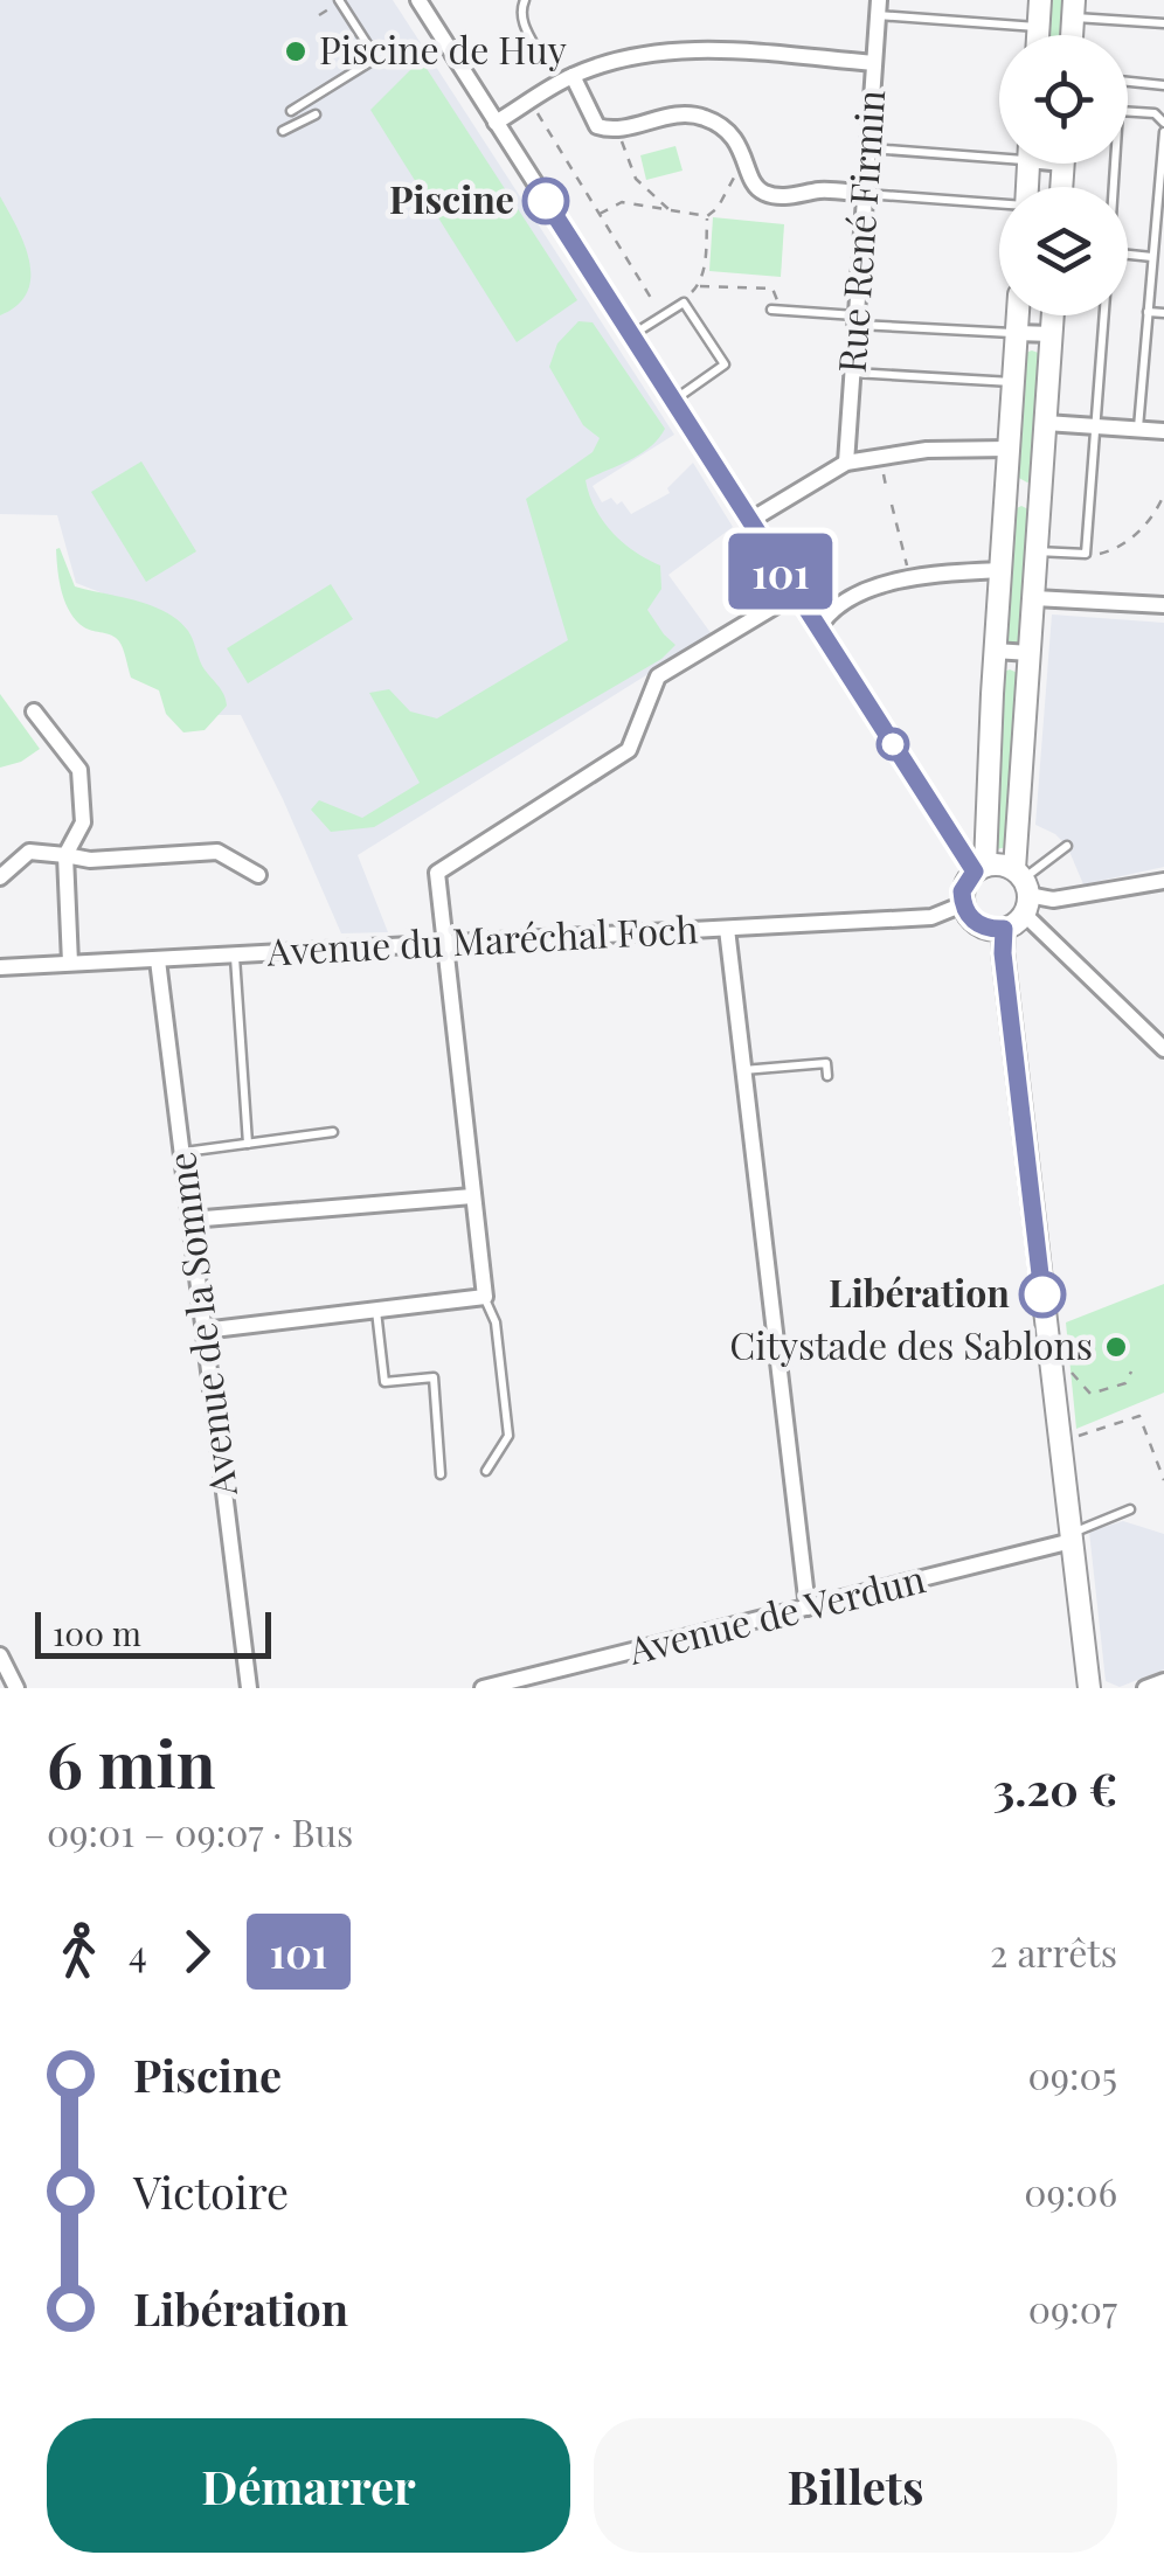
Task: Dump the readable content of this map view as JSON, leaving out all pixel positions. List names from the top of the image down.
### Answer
{
  "streets": {
    "street": [
      "Rue René Firmin",
      "Avenue du Maréchal Foch",
      "Avenue de la Somme",
      "Avenue de Verdun"
    ]
  },
  "crossings": [
    ["Avenue du Maréchal Foch", "Avenue de la Somme"]
  ],
  "places": [
    "Piscine de Huy",
    "Piscine",
    "Libération",
    "Citystade des Sablons"
  ],
  "lines": ["bus line 101"],
  "scale_bar": "100 m",
  "page": {
    "on_map": "101",
    "scale": "100 m",
    "heading": ["6 min", "09:01 – 09:07 · Bus", "3.20 €"],
    "legs": ["4", "101", "2 arrêts"],
    "list": [
      {
        "name": "Piscine",
        "value": "09:05"
      },
      {
        "name": "Victoire",
        "value": "09:06"
      },
      {
        "name": "Libération",
        "value": "09:07"
      }
    ],
    "buttons": ["Démarrer", "Billets"]
  }
}
